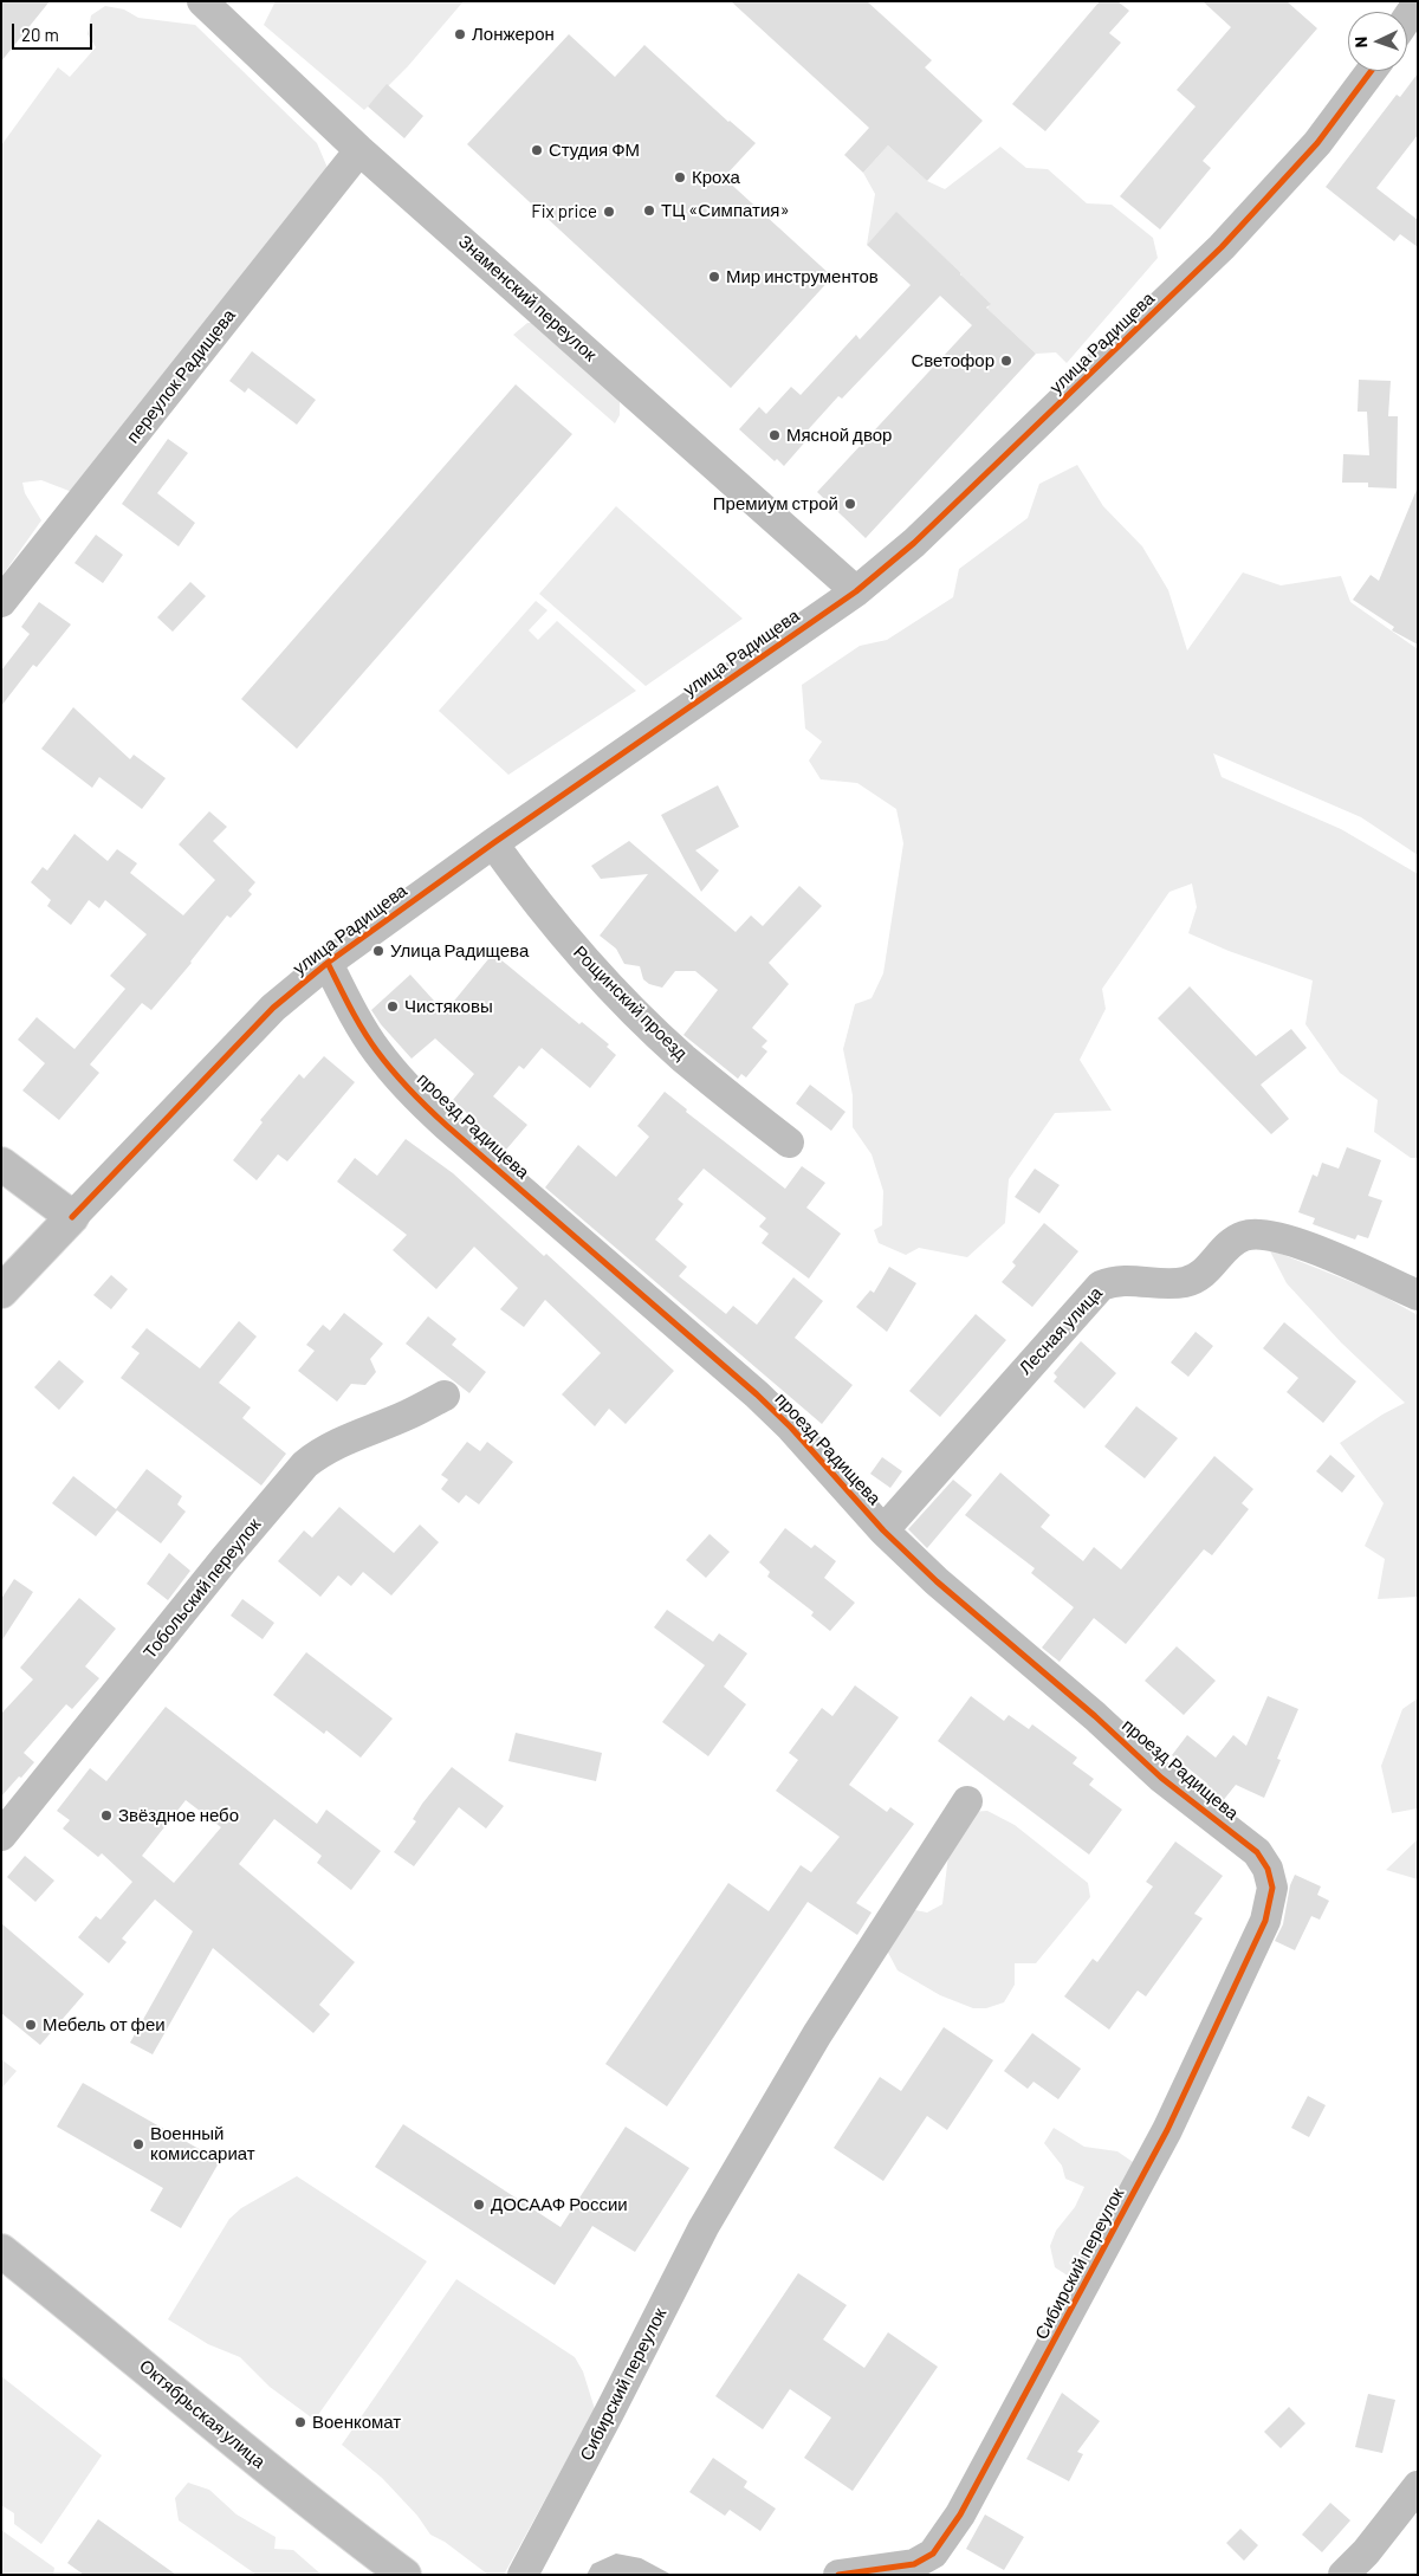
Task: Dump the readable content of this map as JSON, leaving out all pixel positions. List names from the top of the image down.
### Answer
{
  "streets": {
    "main road": ["улица Радищева", "Октябрьская улица"],
    "street": [
      "Знаменский переулок",
      "переулок Радищева",
      "Рощинский проезд",
      "проезд Радищева",
      "Лесная улица",
      "Тобольский переулок",
      "Сибирский переулок"
    ]
  },
  "crossings": [
    ["Знаменский переулок", "улица Радищева"],
    ["Знаменский переулок", "переулок Радищева"],
    ["улица Радищева", "Рощинский проезд"],
    ["улица Радищева", "проезд Радищева"],
    ["проезд Радищева", "Лесная улица"],
    ["проезд Радищева", "Сибирский переулок"]
  ],
  "places": [
    "Лонжерон",
    "Студия ФМ",
    "Кроха",
    "ТЦ «Симпатия»",
    "Fix price",
    "Мир инструментов",
    "Светофор",
    "Мясной двор",
    "Премиум строй",
    "Улица Радищева",
    "Чистяковы",
    "Звёздное небо",
    "Мебель от феи",
    "Военный комиссариат",
    "ДОСААФ России",
    "Военкомат"
  ],
  "scale_bar": "20 m",
  "north": "left"
}
